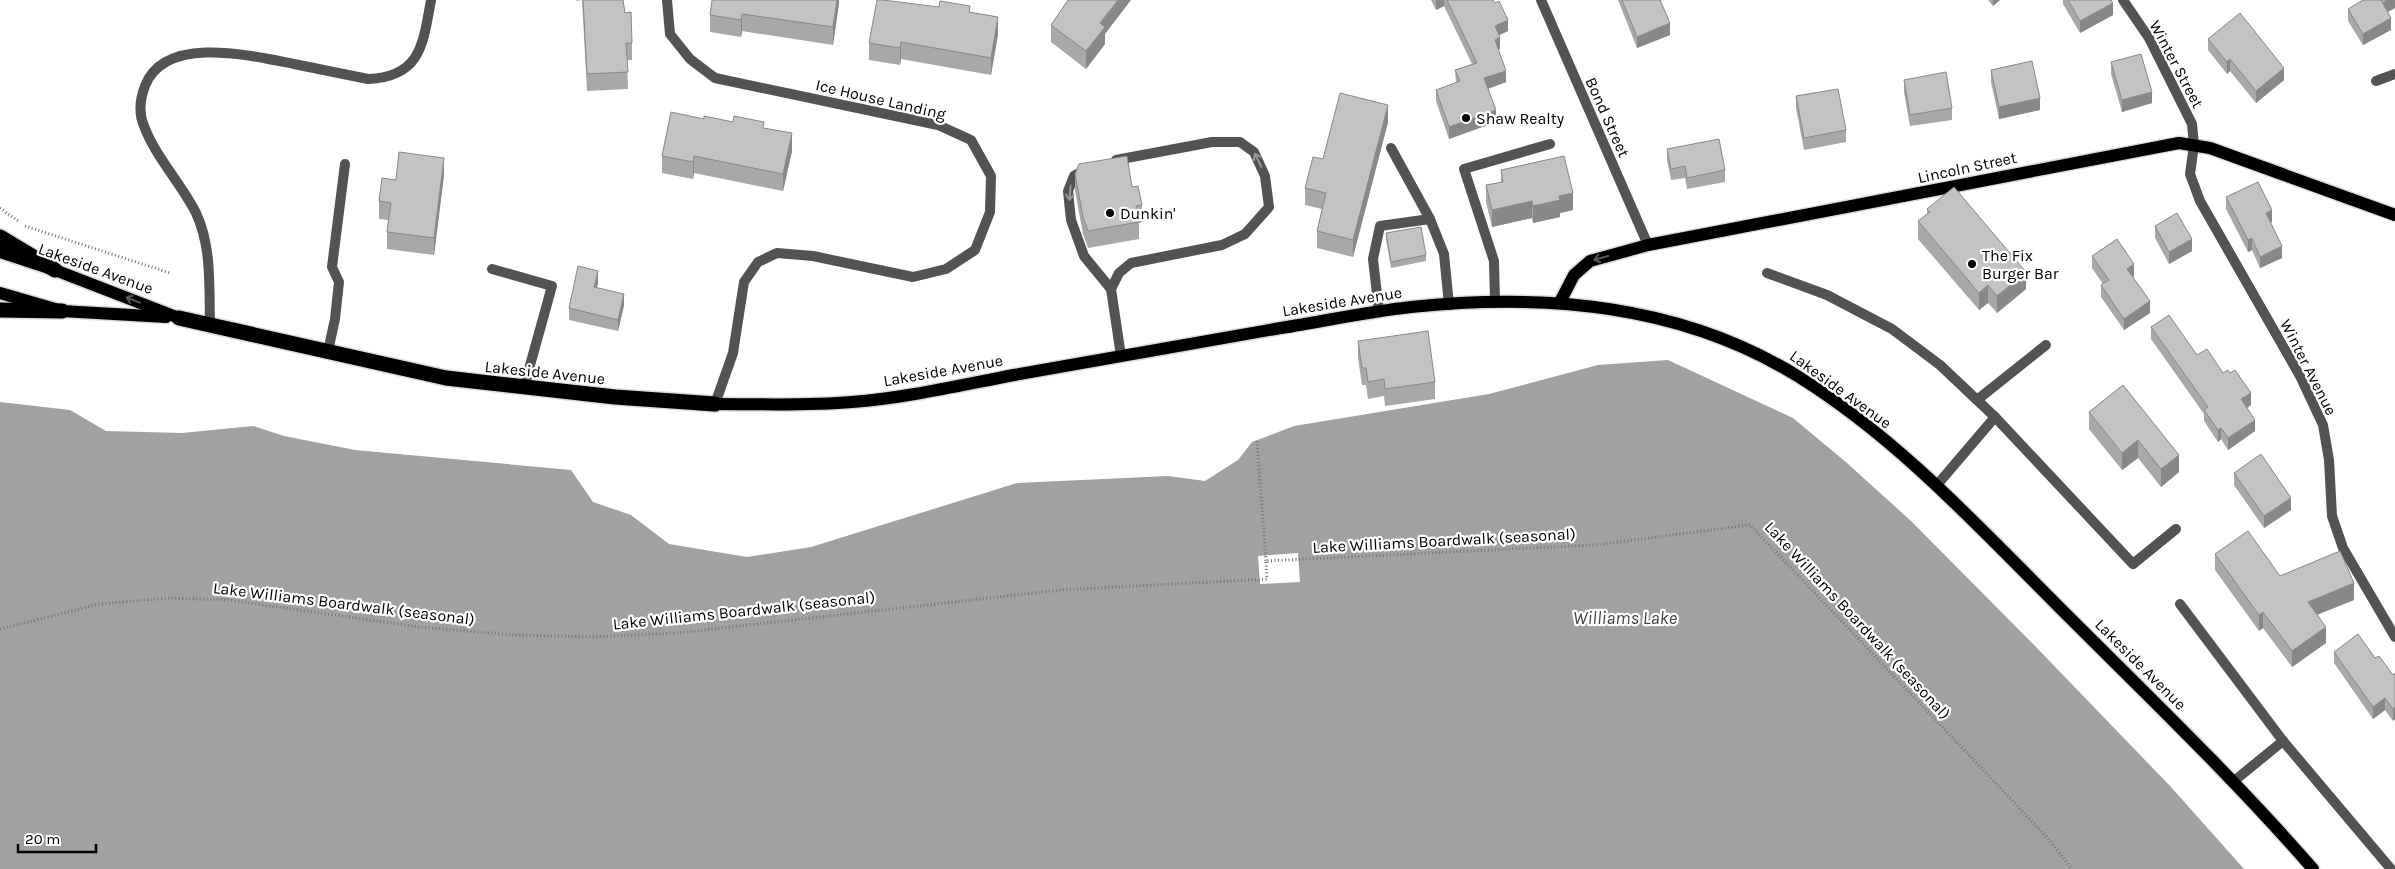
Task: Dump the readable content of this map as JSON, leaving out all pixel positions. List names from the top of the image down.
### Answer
{
  "streets": {
    "highway": ["Lakeside Avenue"],
    "main road": ["Lincoln Street"],
    "street": [
      "Winter Street",
      "Ice House Landing",
      "Bond Street",
      "Winter Avenue"
    ],
    "path": ["Lake Williams Boardwalk (seasonal)"]
  },
  "crossings": [
    ["Winter Street", "Lincoln Street"],
    ["Winter Street", "Winter Avenue"],
    ["Ice House Landing", "Lakeside Avenue"],
    ["Bond Street", "Lincoln Street"],
    ["Lincoln Street", "Lakeside Avenue"],
    ["Lincoln Street", "Winter Avenue"]
  ],
  "water": ["Williams Lake"],
  "places": ["Shaw Realty", "Dunkin'", "The Fix Burger Bar"],
  "scale_bar": "20 m"
}
